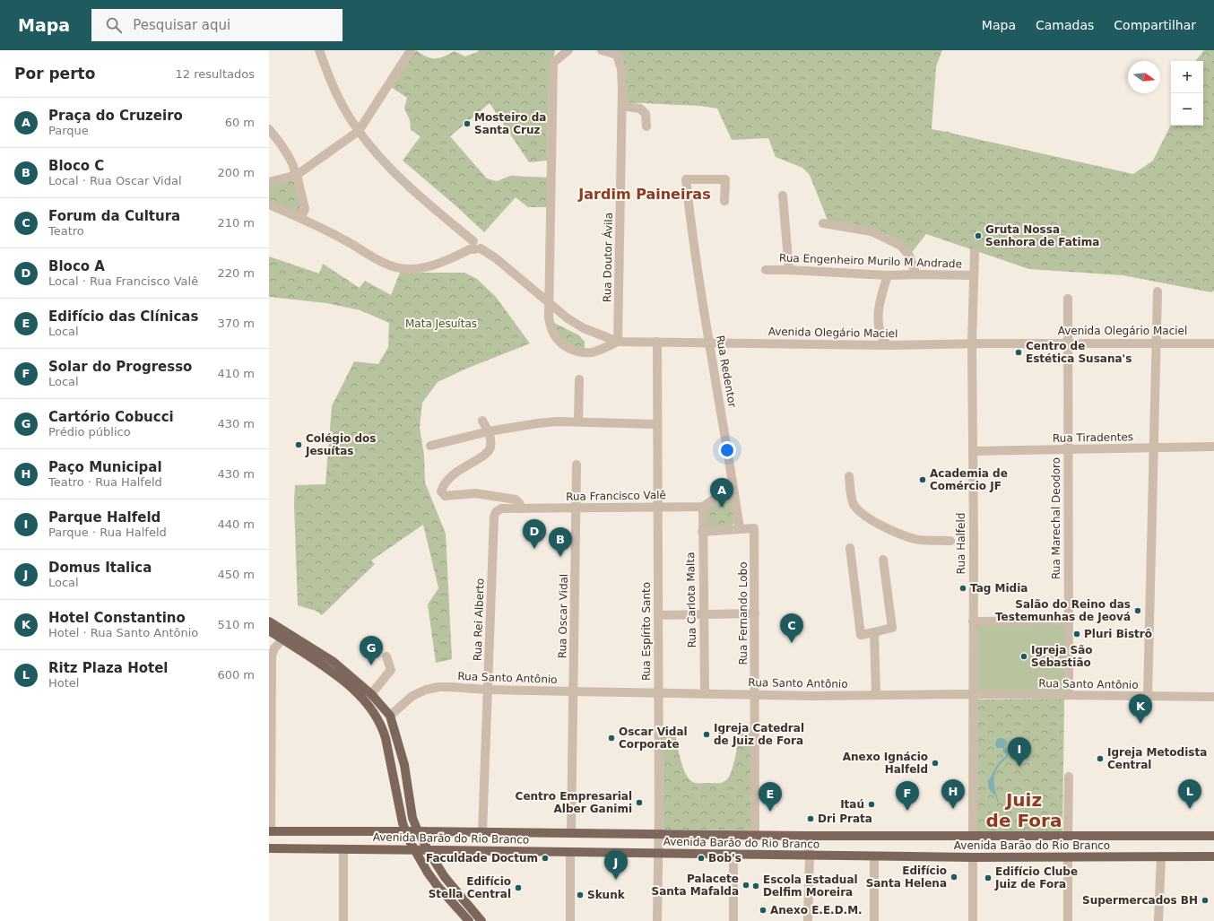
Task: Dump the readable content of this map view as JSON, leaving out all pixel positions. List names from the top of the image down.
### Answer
{
  "streets": {
    "main road": ["Avenida Barão do Rio Branco"],
    "street": [
      "Rua Doutor Ávila",
      "Rua Engenheiro Murilo M Andrade",
      "Avenida Olegário Maciel",
      "Rua Redentor",
      "Rua Tiradentes",
      "Rua Francisco Valê",
      "Rua Marechal Deodoro",
      "Rua Halfeld",
      "Rua Carlota Malta",
      "Rua Fernando Lobo",
      "Rua Oscar Vidal",
      "Rua Rei Alberto",
      "Rua Espírito Santo",
      "Rua Santo Antônio"
    ]
  },
  "crossings": [
    ["Rua Doutor Ávila", "Avenida Olegário Maciel"],
    ["Rua Engenheiro Murilo M Andrade", "Rua Halfeld"],
    ["Avenida Olegário Maciel", "Rua Redentor"],
    ["Avenida Olegário Maciel", "Rua Marechal Deodoro"],
    ["Avenida Olegário Maciel", "Rua Halfeld"],
    ["Avenida Olegário Maciel", "Rua Espírito Santo"],
    ["Rua Redentor", "Rua Fernando Lobo"],
    ["Rua Tiradentes", "Rua Marechal Deodoro"],
    ["Rua Tiradentes", "Rua Halfeld"],
    ["Rua Francisco Valê", "Rua Carlota Malta"],
    ["Rua Francisco Valê", "Rua Oscar Vidal"],
    ["Rua Francisco Valê", "Rua Rei Alberto"],
    ["Rua Francisco Valê", "Rua Espírito Santo"],
    ["Rua Marechal Deodoro", "Rua Santo Antônio"],
    ["Rua Halfeld", "Rua Santo Antônio"],
    ["Rua Halfeld", "Avenida Barão do Rio Branco"],
    ["Rua Carlota Malta", "Rua Fernando Lobo"],
    ["Rua Carlota Malta", "Rua Santo Antônio"],
    ["Rua Fernando Lobo", "Rua Santo Antônio"],
    ["Rua Fernando Lobo", "Avenida Barão do Rio Branco"],
    ["Rua Oscar Vidal", "Rua Santo Antônio"],
    ["Rua Oscar Vidal", "Avenida Barão do Rio Branco"],
    ["Rua Rei Alberto", "Rua Santo Antônio"],
    ["Rua Rei Alberto", "Avenida Barão do Rio Branco"],
    ["Rua Espírito Santo", "Rua Santo Antônio"],
    ["Rua Espírito Santo", "Avenida Barão do Rio Branco"]
  ],
  "districts": ["Jardim Paineiras", "Juiz de Fora"],
  "parks": ["Mata Jesuítas"],
  "places": [
    "Mosteiro da Santa Cruz",
    "Gruta Nossa Senhora de Fatima",
    "Centro de Estética Susana's",
    "Colégio dos Jesuítas",
    "Academia de Comércio JF",
    "Tag Midia",
    "Salão do Reino das Testemunhas de Jeová",
    "Pluri Bistrô",
    "Igreja São Sebastião",
    "Igreja Catedral de Juiz de Fora",
    "Oscar Vidal Corporate",
    "Igreja Metodista Central",
    "Anexo Ignácio Halfeld",
    "Centro Empresarial Alber Ganimi",
    "Itaú",
    "Dri Prata",
    "Faculdade Doctum",
    "Bob's",
    "Edifício Santa Helena",
    "Edifício Clube Juiz de Fora",
    "Palacete Santa Mafalda",
    "Escola Estadual Delfim Moreira",
    "Edifício Stella Central",
    "Skunk",
    "Supermercados BH",
    "Anexo E.E.D.M."
  ],
  "north": "right",
  "page": {
    "header": "Mapa",
    "search": "Pesquisar aqui",
    "nav": ["Mapa", "Camadas", "Compartilhar"],
    "heading": ["Por perto", "12 resultados"],
    "map_buttons": ["+", "−"],
    "list": [
      {
        "mark": "A",
        "name": "Praça do Cruzeiro",
        "note": "Parque",
        "value": "60 m"
      },
      {
        "mark": "B",
        "name": "Bloco C",
        "note": "Local · Rua Oscar Vidal",
        "value": "200 m"
      },
      {
        "mark": "C",
        "name": "Forum da Cultura",
        "note": "Teatro",
        "value": "210 m"
      },
      {
        "mark": "D",
        "name": "Bloco A",
        "note": "Local · Rua Francisco Valê",
        "value": "220 m"
      },
      {
        "mark": "E",
        "name": "Edifício das Clínicas",
        "note": "Local",
        "value": "370 m"
      },
      {
        "mark": "F",
        "name": "Solar do Progresso",
        "note": "Local",
        "value": "410 m"
      },
      {
        "mark": "G",
        "name": "Cartório Cobucci",
        "note": "Prédio público",
        "value": "430 m"
      },
      {
        "mark": "H",
        "name": "Paço Municipal",
        "note": "Teatro · Rua Halfeld",
        "value": "430 m"
      },
      {
        "mark": "I",
        "name": "Parque Halfeld",
        "note": "Parque · Rua Halfeld",
        "value": "440 m"
      },
      {
        "mark": "J",
        "name": "Domus Italica",
        "note": "Local",
        "value": "450 m"
      },
      {
        "mark": "K",
        "name": "Hotel Constantino",
        "note": "Hotel · Rua Santo Antônio",
        "value": "510 m"
      },
      {
        "mark": "L",
        "name": "Ritz Plaza Hotel",
        "note": "Hotel",
        "value": "600 m"
      }
    ],
    "pins": [
      "A",
      "D",
      "B",
      "C",
      "G",
      "K",
      "I",
      "H",
      "L",
      "F",
      "E",
      "J"
    ]
  }
}
